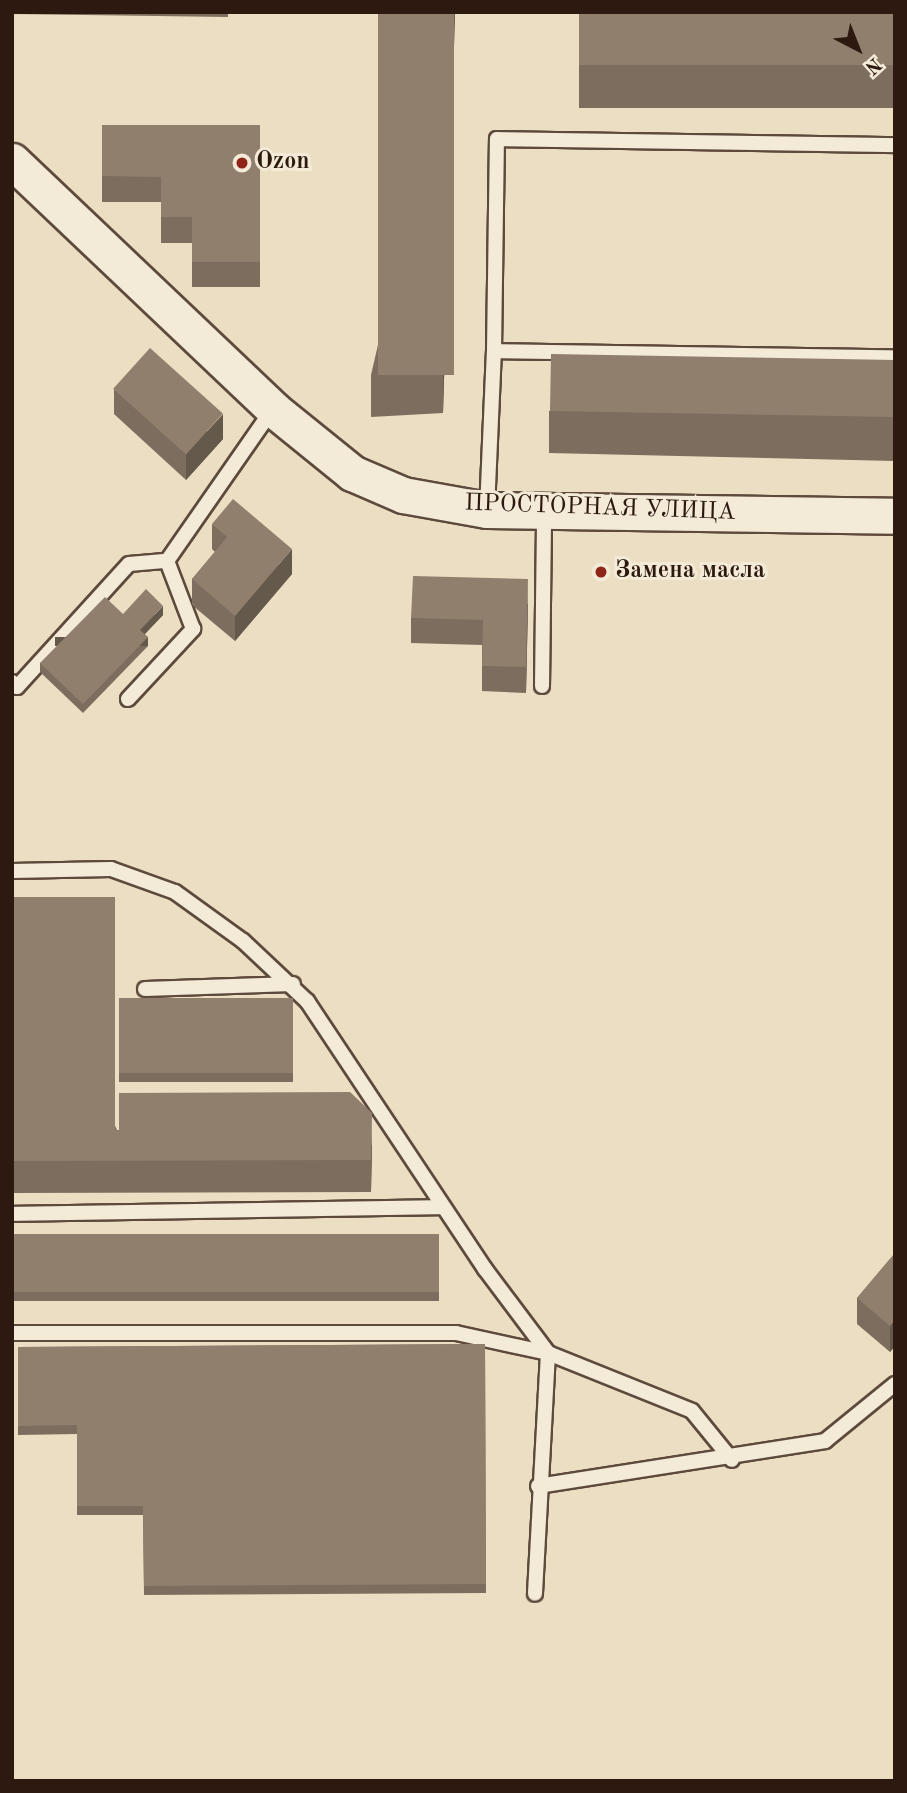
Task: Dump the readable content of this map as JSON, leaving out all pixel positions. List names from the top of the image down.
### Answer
{
  "streets": {
    "street": ["ПРОСТОРНАЯ УЛИЦА"]
  },
  "places": ["Ozon", "Замена масла"],
  "north": "bottom right"
}
